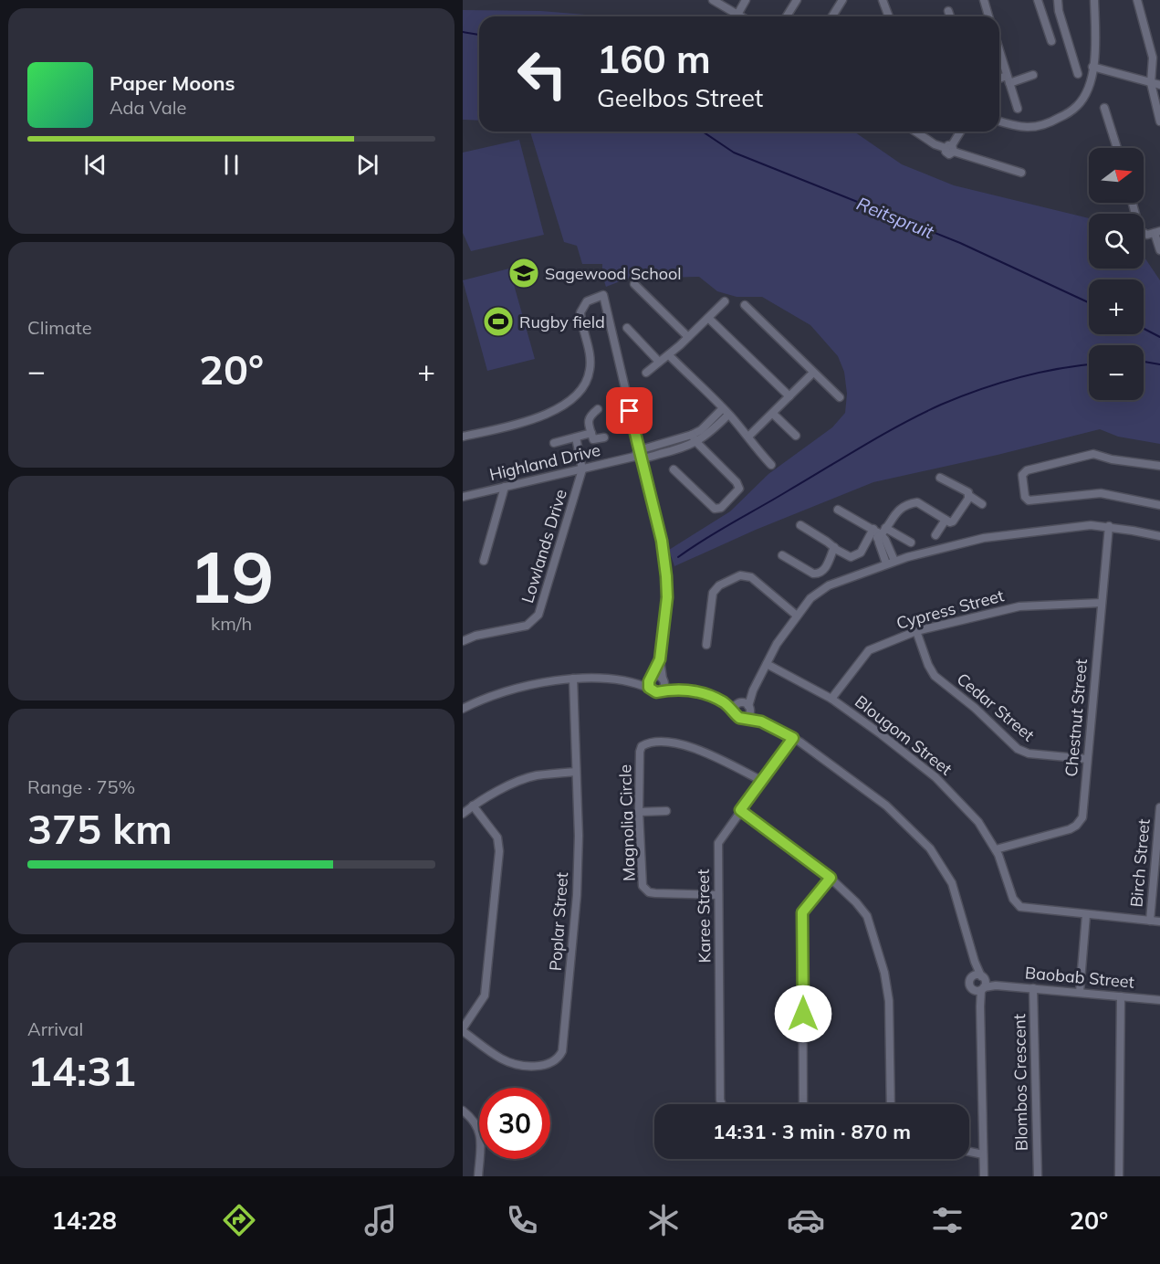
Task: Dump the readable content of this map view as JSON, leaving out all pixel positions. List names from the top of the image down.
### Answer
{
  "streets": {
    "street": [
      "Highland Drive",
      "Lowlands Drive",
      "Cypress Street",
      "Cedar Street",
      "Chestnut Street",
      "Blougom Street",
      "Magnolia Circle",
      "Birch Street",
      "Karee Street",
      "Poplar Street",
      "Baobab Street",
      "Blombos Crescent"
    ]
  },
  "crossings": [
    ["Highland Drive", "Lowlands Drive"],
    ["Cypress Street", "Cedar Street"],
    ["Cypress Street", "Chestnut Street"],
    ["Cypress Street", "Blougom Street"],
    ["Cedar Street", "Chestnut Street"],
    ["Chestnut Street", "Blougom Street"],
    ["Blougom Street", "Birch Street"],
    ["Magnolia Circle", "Karee Street"],
    ["Baobab Street", "Blombos Crescent"]
  ],
  "water": ["Reitspruit"],
  "places": {
    "school or university": ["Sagewood School"],
    "sports": ["Rugby field"]
  },
  "north": "right",
  "page": {
    "turn": ["160 m", "Geelbos Street"],
    "song": ["Paper Moons", "Ada Vale"],
    "map_buttons": ["+", "−"],
    "tile": [
      "Climate",
      ["19", "km/h"],
      ["Range · 75%", "375 km"],
      ["Arrival", "14:31"]
    ],
    "heat": ["−", "20°", "+"],
    "limit": "30",
    "trip": "14:31 · 3 min · 870 m",
    "tabs": ["14:28", "20°"]
  }
}
